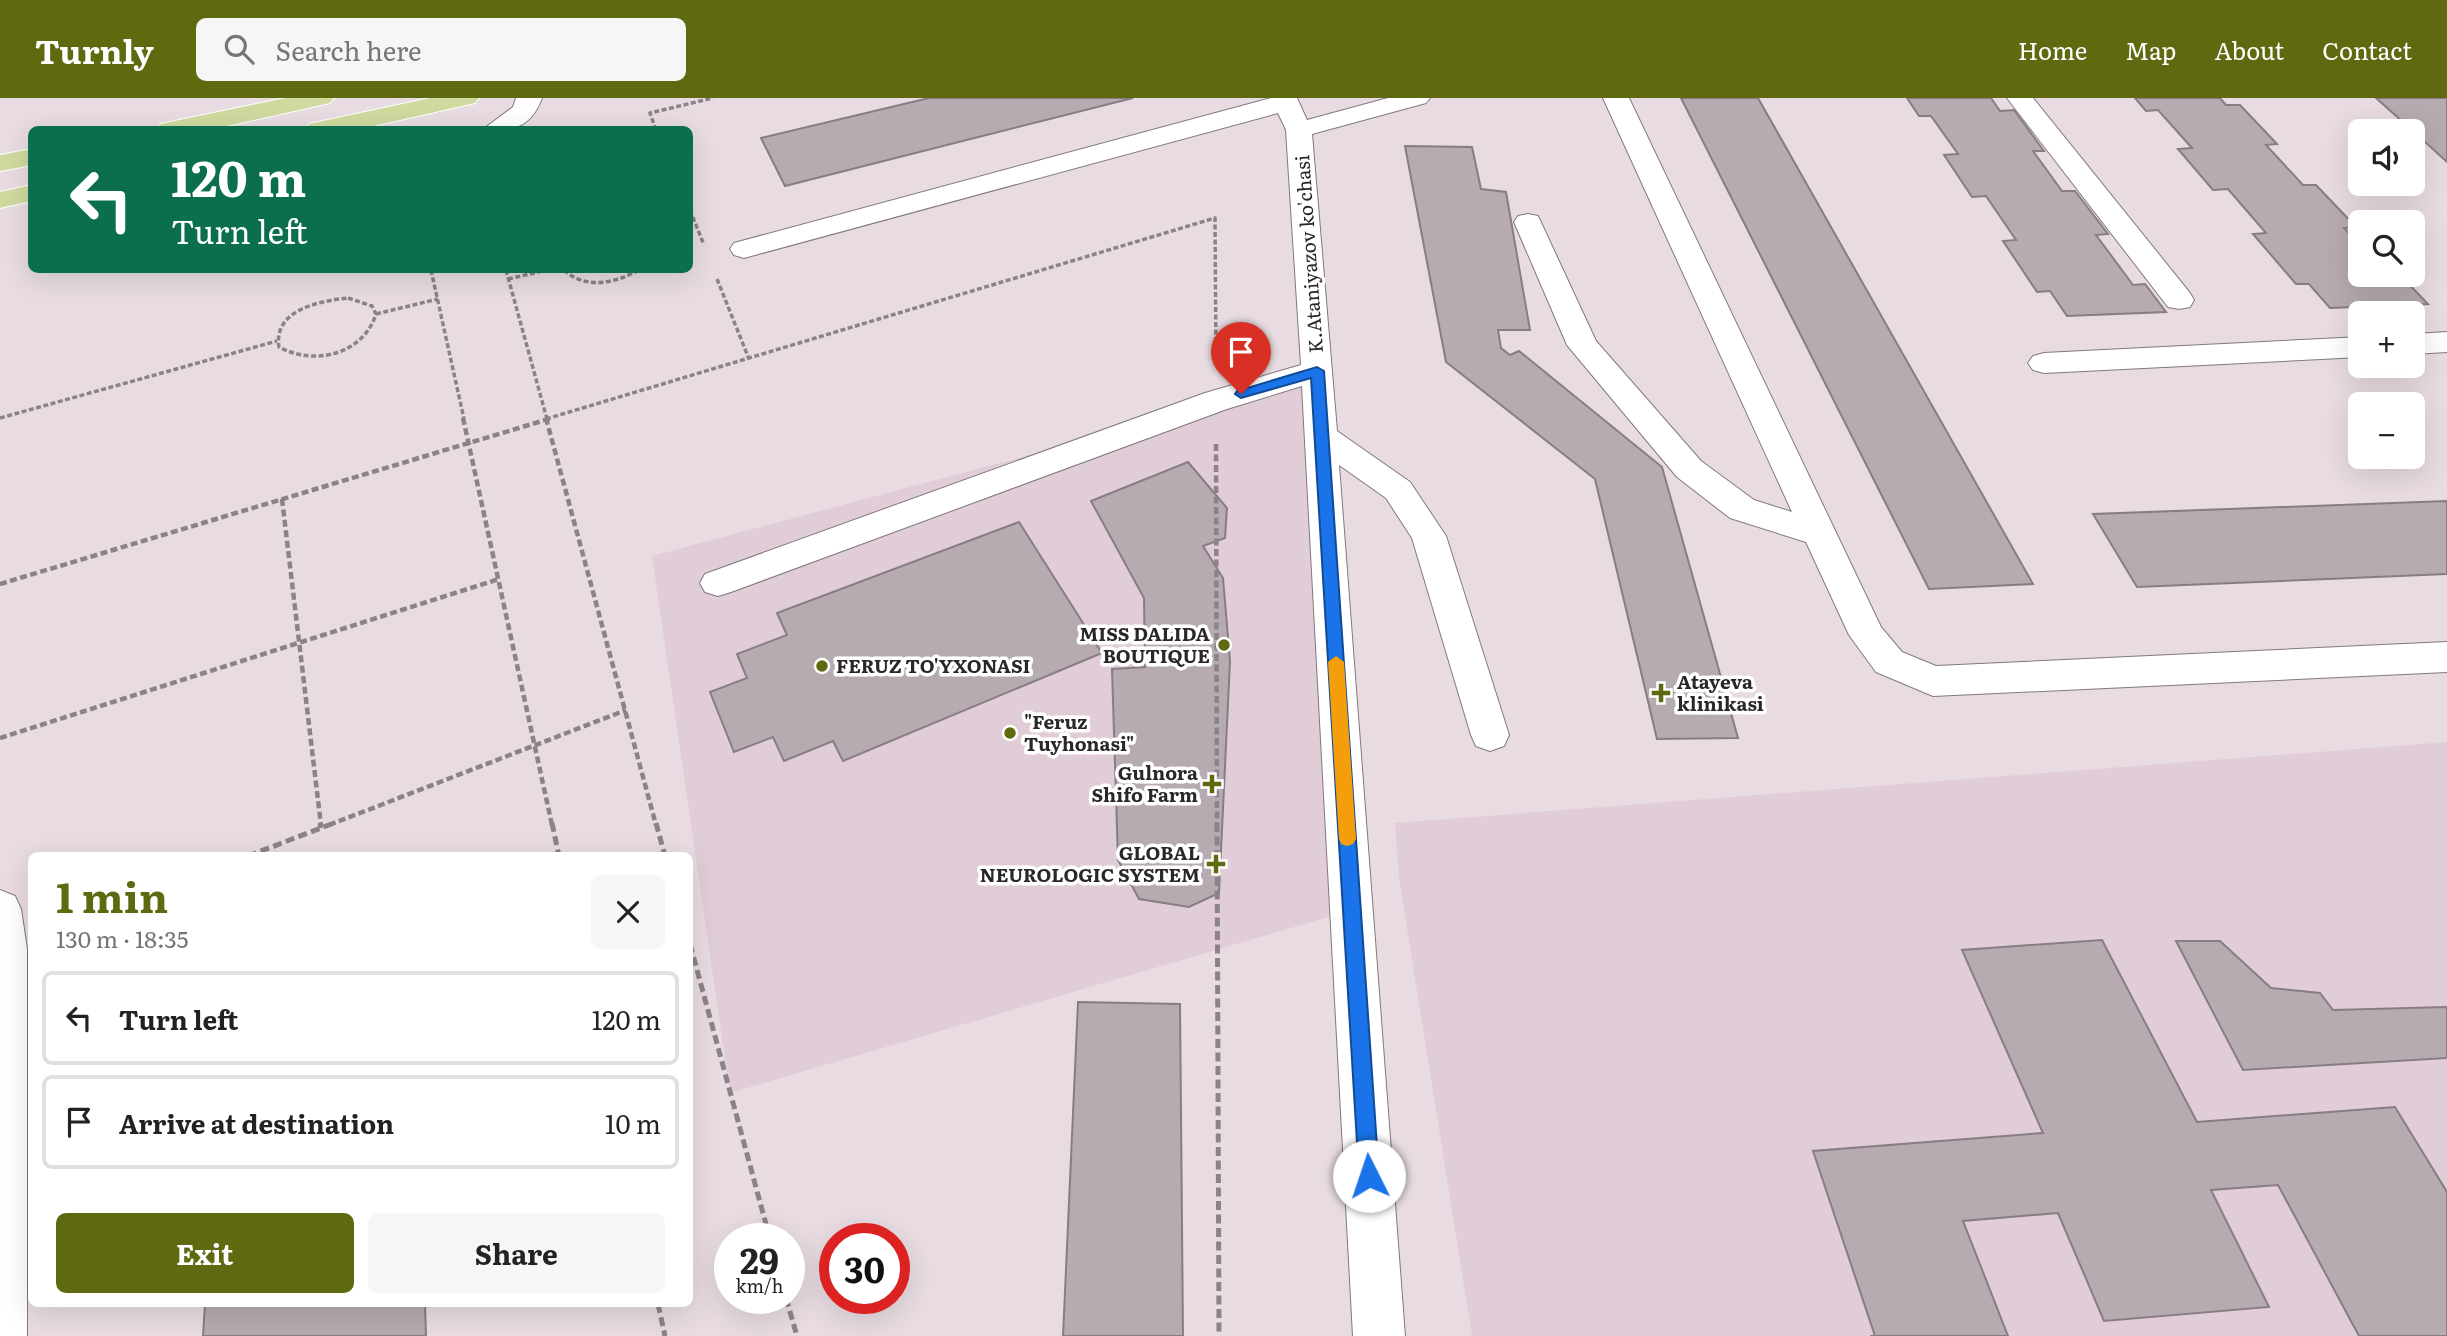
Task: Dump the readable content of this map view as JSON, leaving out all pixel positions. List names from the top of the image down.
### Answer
{
  "streets": {
    "street": ["K.Ataniyazov ko'chasi"]
  },
  "places": {
    "other": ["MISS DALIDA BOUTIQUE", "FERUZ TO'YXONASI", "\"Feruz Tuyhonasi\""],
    "health": ["Atayeva klinikasi", "Gulnora Shifo Farm", "GLOBAL NEUROLOGIC SYSTEM"]
  },
  "page": {
    "header": "Turnly",
    "search": "Search here",
    "nav": [
      "Home",
      "Map",
      "About",
      "Contact"
    ],
    "map_buttons": ["+", "−"],
    "turn": ["120 m", "Turn left"],
    "heading": ["1 min", "130 m · 18:35"],
    "list": [
      {
        "name": "Turn left",
        "value": "120 m"
      },
      {
        "name": "Arrive at destination",
        "value": "10 m"
      }
    ],
    "buttons": ["Exit", "Share"],
    "speed": "29 km/h",
    "limit": "30"
  }
}
